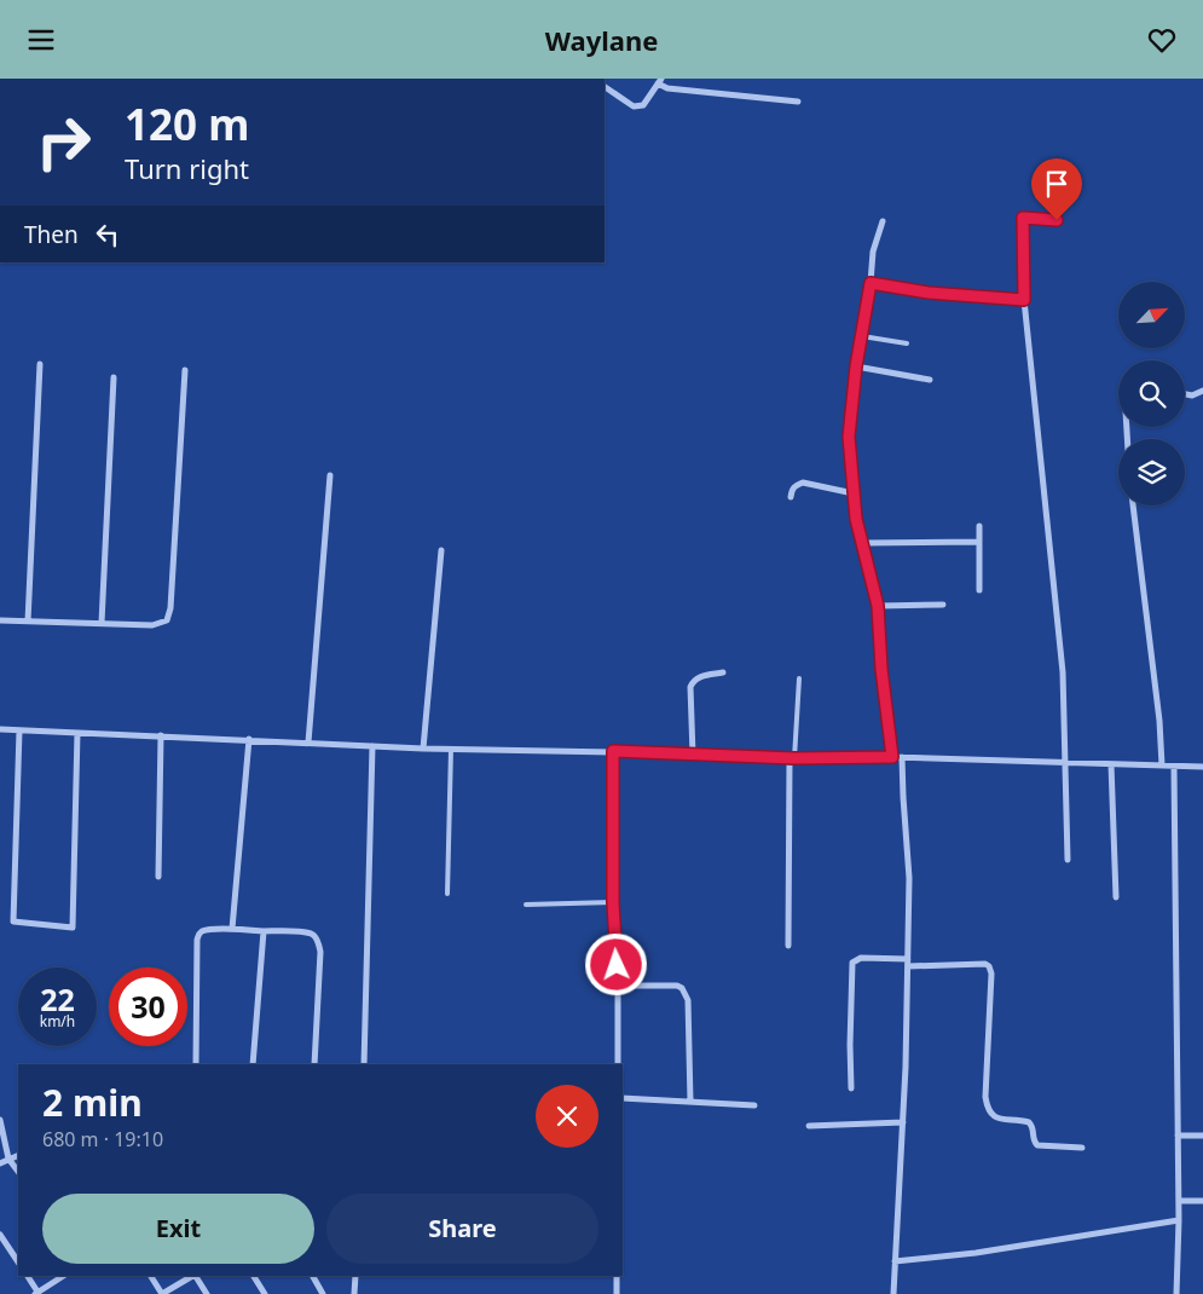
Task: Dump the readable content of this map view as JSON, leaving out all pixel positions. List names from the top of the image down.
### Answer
{
  "north": "top right",
  "page": {
    "header": "Waylane",
    "turn": ["120 m", "Turn right"],
    "then": "Then",
    "speed": "22 km/h",
    "limit": "30",
    "heading": ["2 min", "680 m · 19:10"],
    "buttons": ["Exit", "Share"]
  }
}
